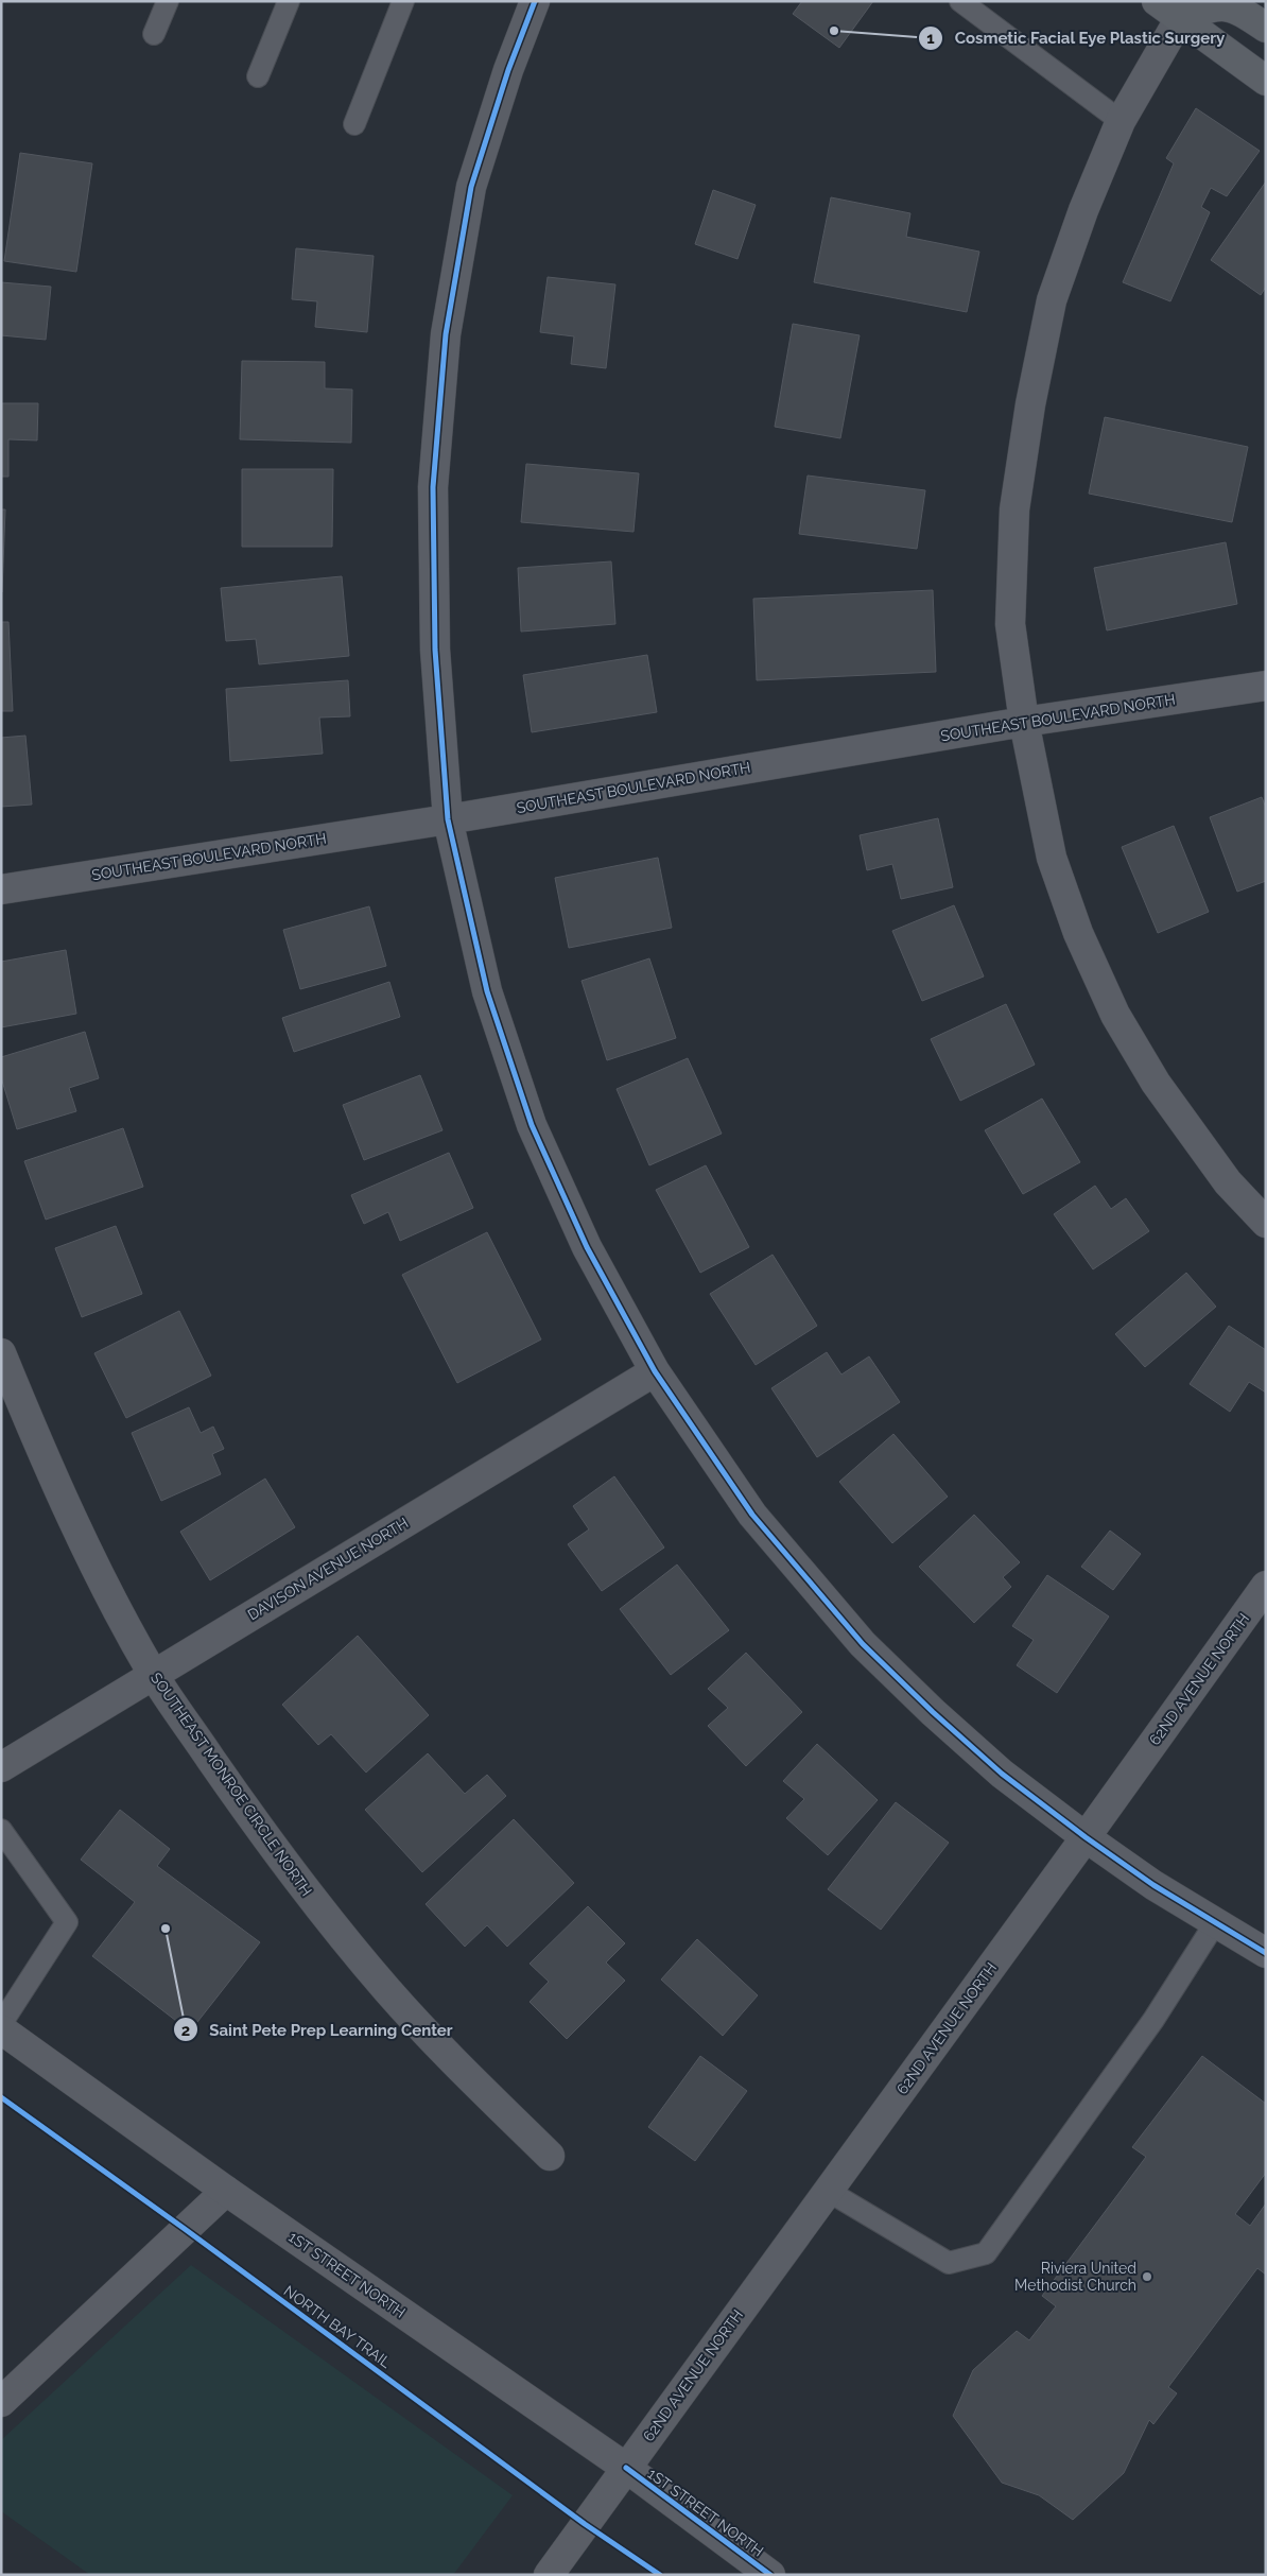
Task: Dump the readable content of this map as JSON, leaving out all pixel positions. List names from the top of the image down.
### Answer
{
  "streets": {
    "street": [
      "SOUTHEAST BOULEVARD NORTH",
      "DAVISON AVENUE NORTH",
      "62ND AVENUE NORTH",
      "SOUTHEAST MONROE CIRCLE NORTH",
      "1ST STREET NORTH"
    ],
    "cycle path": ["NORTH BAY TRAIL"]
  },
  "crossings": [
    ["DAVISON AVENUE NORTH", "SOUTHEAST MONROE CIRCLE NORTH"],
    ["62ND AVENUE NORTH", "1ST STREET NORTH"]
  ],
  "places": ["Cosmetic Facial Eye Plastic Surgery", "Saint Pete Prep Learning Center", "Riviera United Methodist Church"]
}
